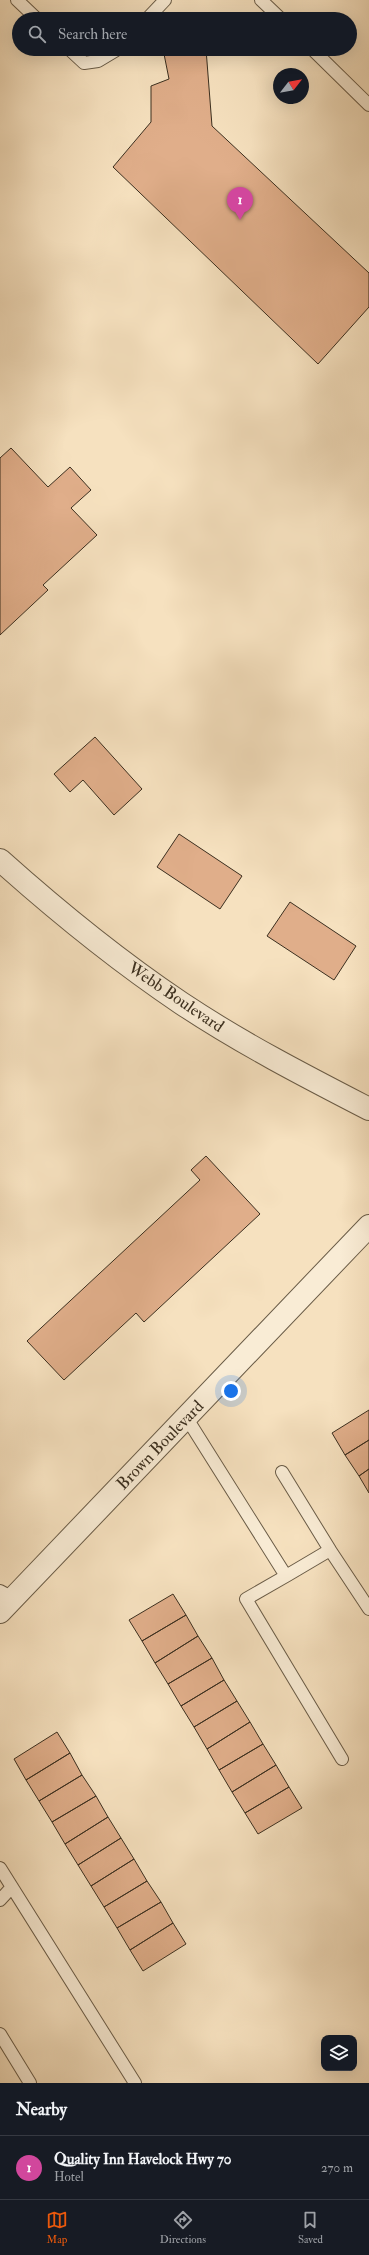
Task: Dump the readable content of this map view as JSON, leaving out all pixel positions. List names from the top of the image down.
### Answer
{
  "streets": {
    "street": ["Webb Boulevard", "Brown Boulevard"]
  },
  "north": "top right",
  "page": {
    "search": "Search here",
    "pins": "1",
    "heading": "Nearby",
    "list": [
      {
        "mark": "1",
        "name": "Quality Inn Havelock Hwy 70",
        "note": "Hotel",
        "value": "270 m"
      }
    ],
    "nav": ["Map", "Directions", "Saved"]
  }
}
